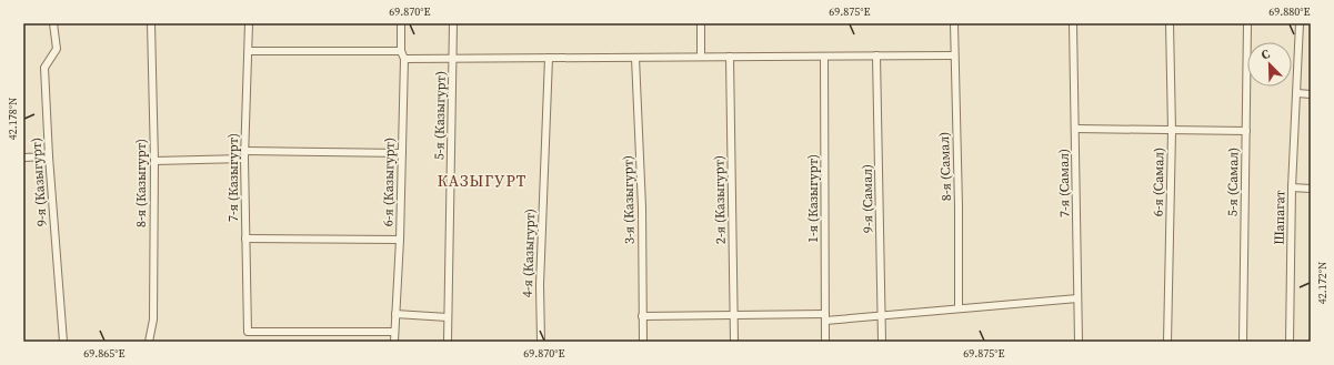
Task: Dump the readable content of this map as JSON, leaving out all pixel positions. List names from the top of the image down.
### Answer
{
  "streets": {
    "street": [
      "5-я (Казыгурт)",
      "8-я (Самал)",
      "7-я (Казыгурт)",
      "9-я (Казыгурт)",
      "6-я (Казыгурт)",
      "6-я (Самал)",
      "5-я (Самал)",
      "8-я (Казыгурт)",
      "7-я (Самал)",
      "1-я (Казыгурт)",
      "9-я (Самал)",
      "3-я (Казыгурт)",
      "2-я (Казыгурт)",
      "Шапагат",
      "4-я (Казыгурт)"
    ]
  },
  "crossings": [
    ["7-я (Казыгурт)", "6-я (Казыгурт)"]
  ],
  "districts": ["КАЗЫГУРТ"],
  "north": "top left",
  "coordinates": [
    "69.870°E",
    "69.875°E",
    "69.880°E",
    "42.178°N",
    "42.172°N",
    "69.865°E"
  ]
}
